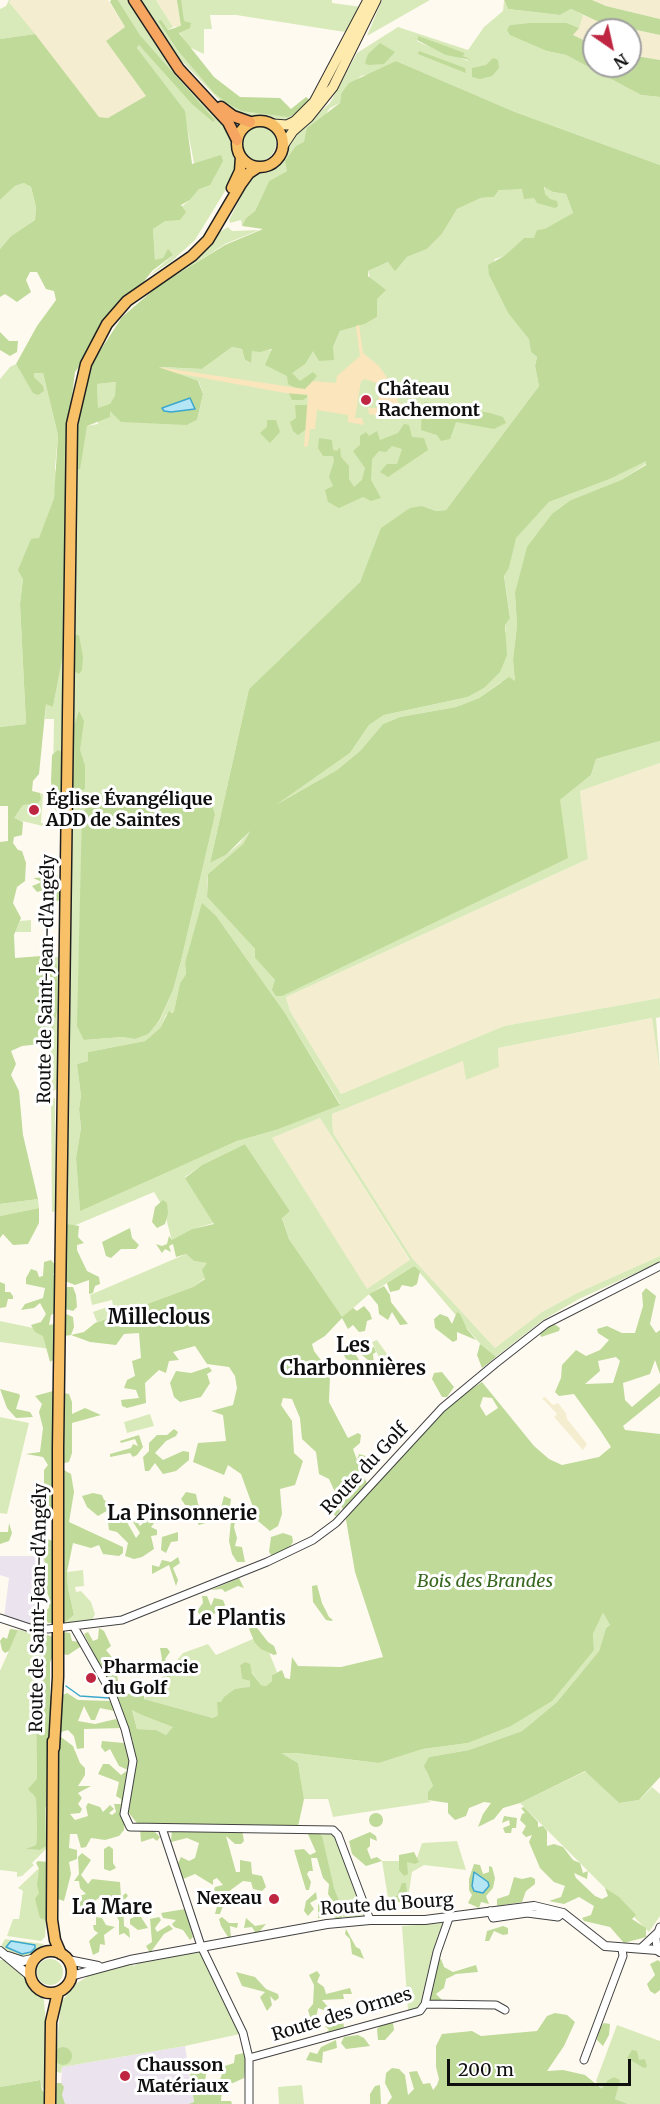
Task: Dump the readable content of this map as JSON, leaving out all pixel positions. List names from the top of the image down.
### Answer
{
  "streets": {
    "main road": ["Route de Saint-Jean-d'Angély"],
    "street": ["Route du Golf", "Route du Bourg", "Route des Ormes"]
  },
  "crossings": [
    ["Route de Saint-Jean-d'Angély", "Route du Golf"],
    ["Route de Saint-Jean-d'Angély", "Route du Bourg"],
    ["Route du Bourg", "Route des Ormes"]
  ],
  "districts": [
    "Milleclous",
    "Les Charbonnières",
    "La Pinsonnerie",
    "Le Plantis",
    "La Mare"
  ],
  "parks": ["Bois des Brandes"],
  "places": [
    "Château Rachemont",
    "Église Évangélique ADD de Saintes",
    "Pharmacie du Golf",
    "Nexeau",
    "Chausson Matériaux"
  ],
  "scale_bar": "200 m",
  "north": "bottom right"
}
